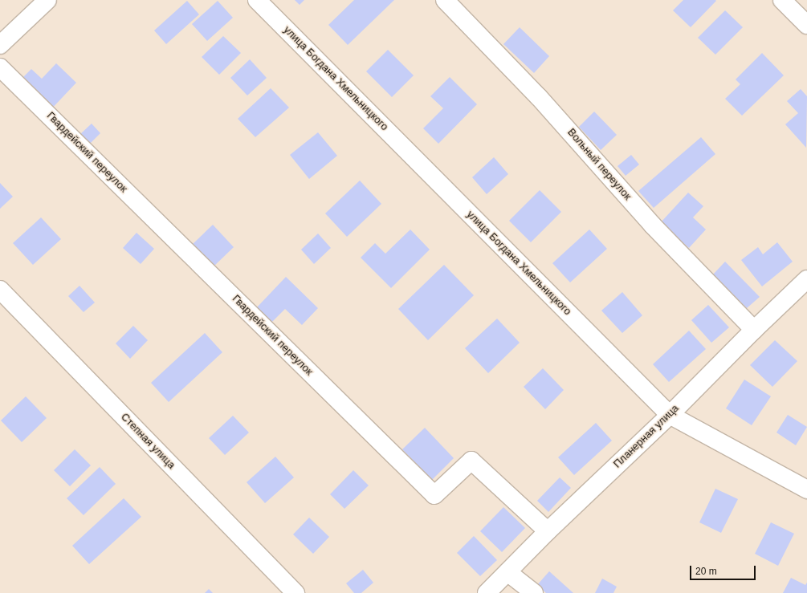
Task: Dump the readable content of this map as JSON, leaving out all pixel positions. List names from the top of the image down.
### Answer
{
  "streets": {
    "street": [
      "улица Богдана Хмельницкого",
      "Гвардейский переулок",
      "Вольный переулок",
      "Планерная улица",
      "Степная улица"
    ]
  },
  "crossings": [
    ["улица Богдана Хмельницкого", "Планерная улица"],
    ["Гвардейский переулок", "Планерная улица"],
    ["Вольный переулок", "Планерная улица"]
  ],
  "scale_bar": "20 m"
}
